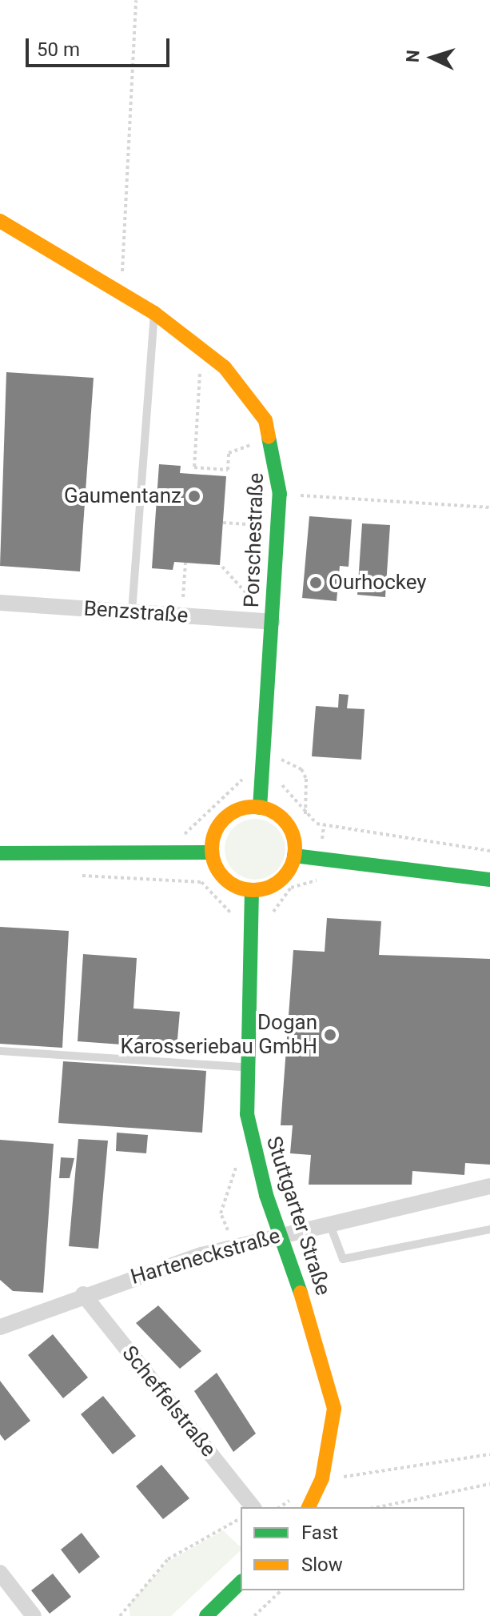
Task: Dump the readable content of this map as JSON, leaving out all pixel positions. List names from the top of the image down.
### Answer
{
  "streets": {
    "street": [
      "Porschestraße",
      "Benzstraße",
      "Stuttgarter Straße",
      "Harteneckstraße",
      "Scheffelstraße"
    ]
  },
  "crossings": [
    ["Porschestraße", "Benzstraße"],
    ["Porschestraße", "Stuttgarter Straße"],
    ["Stuttgarter Straße", "Harteneckstraße"],
    ["Harteneckstraße", "Scheffelstraße"]
  ],
  "places": ["Gaumentanz", "Ourhockey", "Dogan Karosseriebau GmbH"],
  "legend": ["Fast", "Slow"],
  "scale_bar": "50 m",
  "north": "left"
}
